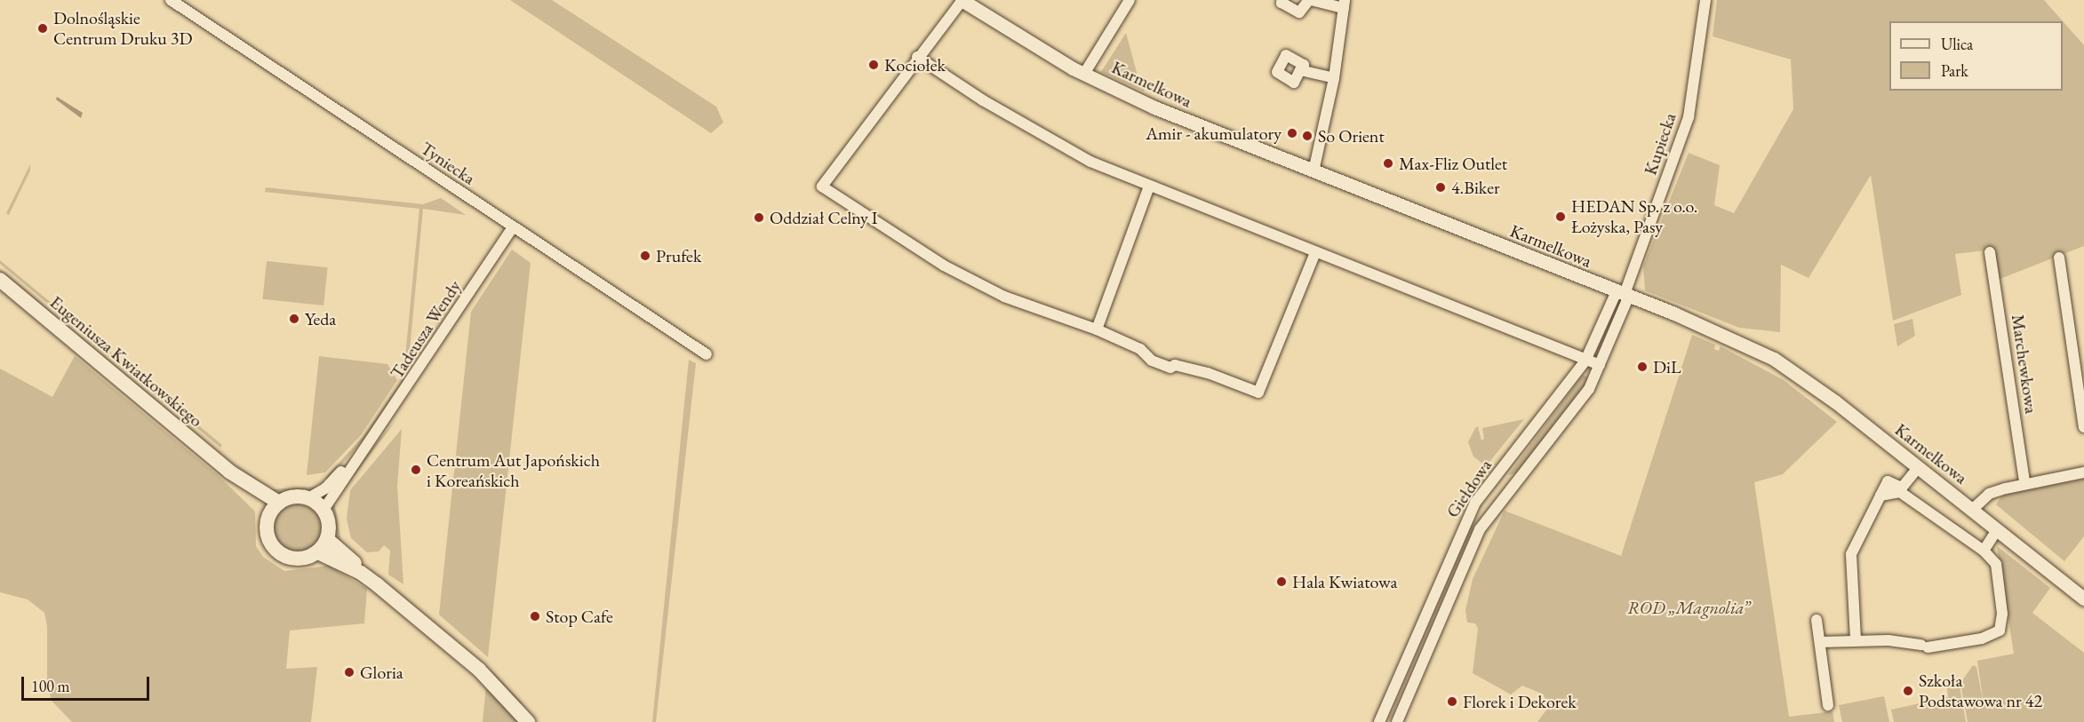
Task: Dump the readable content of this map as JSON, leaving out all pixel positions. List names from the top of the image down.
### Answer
{
  "streets": {
    "main road": ["Eugeniusza Kwiatkowskiego"],
    "street": [
      "Karmelkowa",
      "Kupiecka",
      "Tyniecka",
      "Tadeusza Wendy",
      "Marchewkowa",
      "Giełdowa"
    ]
  },
  "crossings": [
    ["Karmelkowa", "Kupiecka"],
    ["Karmelkowa", "Giełdowa"],
    ["Kupiecka", "Giełdowa"],
    ["Tyniecka", "Tadeusza Wendy"],
    ["Tadeusza Wendy", "Eugeniusza Kwiatkowskiego"]
  ],
  "parks": ["ROD „Magnolia”"],
  "places": [
    "Dolnośląskie Centrum Druku 3D",
    "Kociołek",
    "Amir - akumulatory",
    "So Orient",
    "Max-Fliz Outlet",
    "4.Biker",
    "HEDAN Sp. z o.o. Łożyska, Pasy",
    "Oddział Celny I",
    "Prufek",
    "Yeda",
    "DiL",
    "Centrum Aut Japońskich i Koreańskich",
    "Hala Kwiatowa",
    "Stop Cafe",
    "Gloria",
    "Szkoła Podstawowa nr 42",
    "Florek i Dekorek"
  ],
  "legend": ["Ulica", "Park"],
  "scale_bar": "100 m"
}
